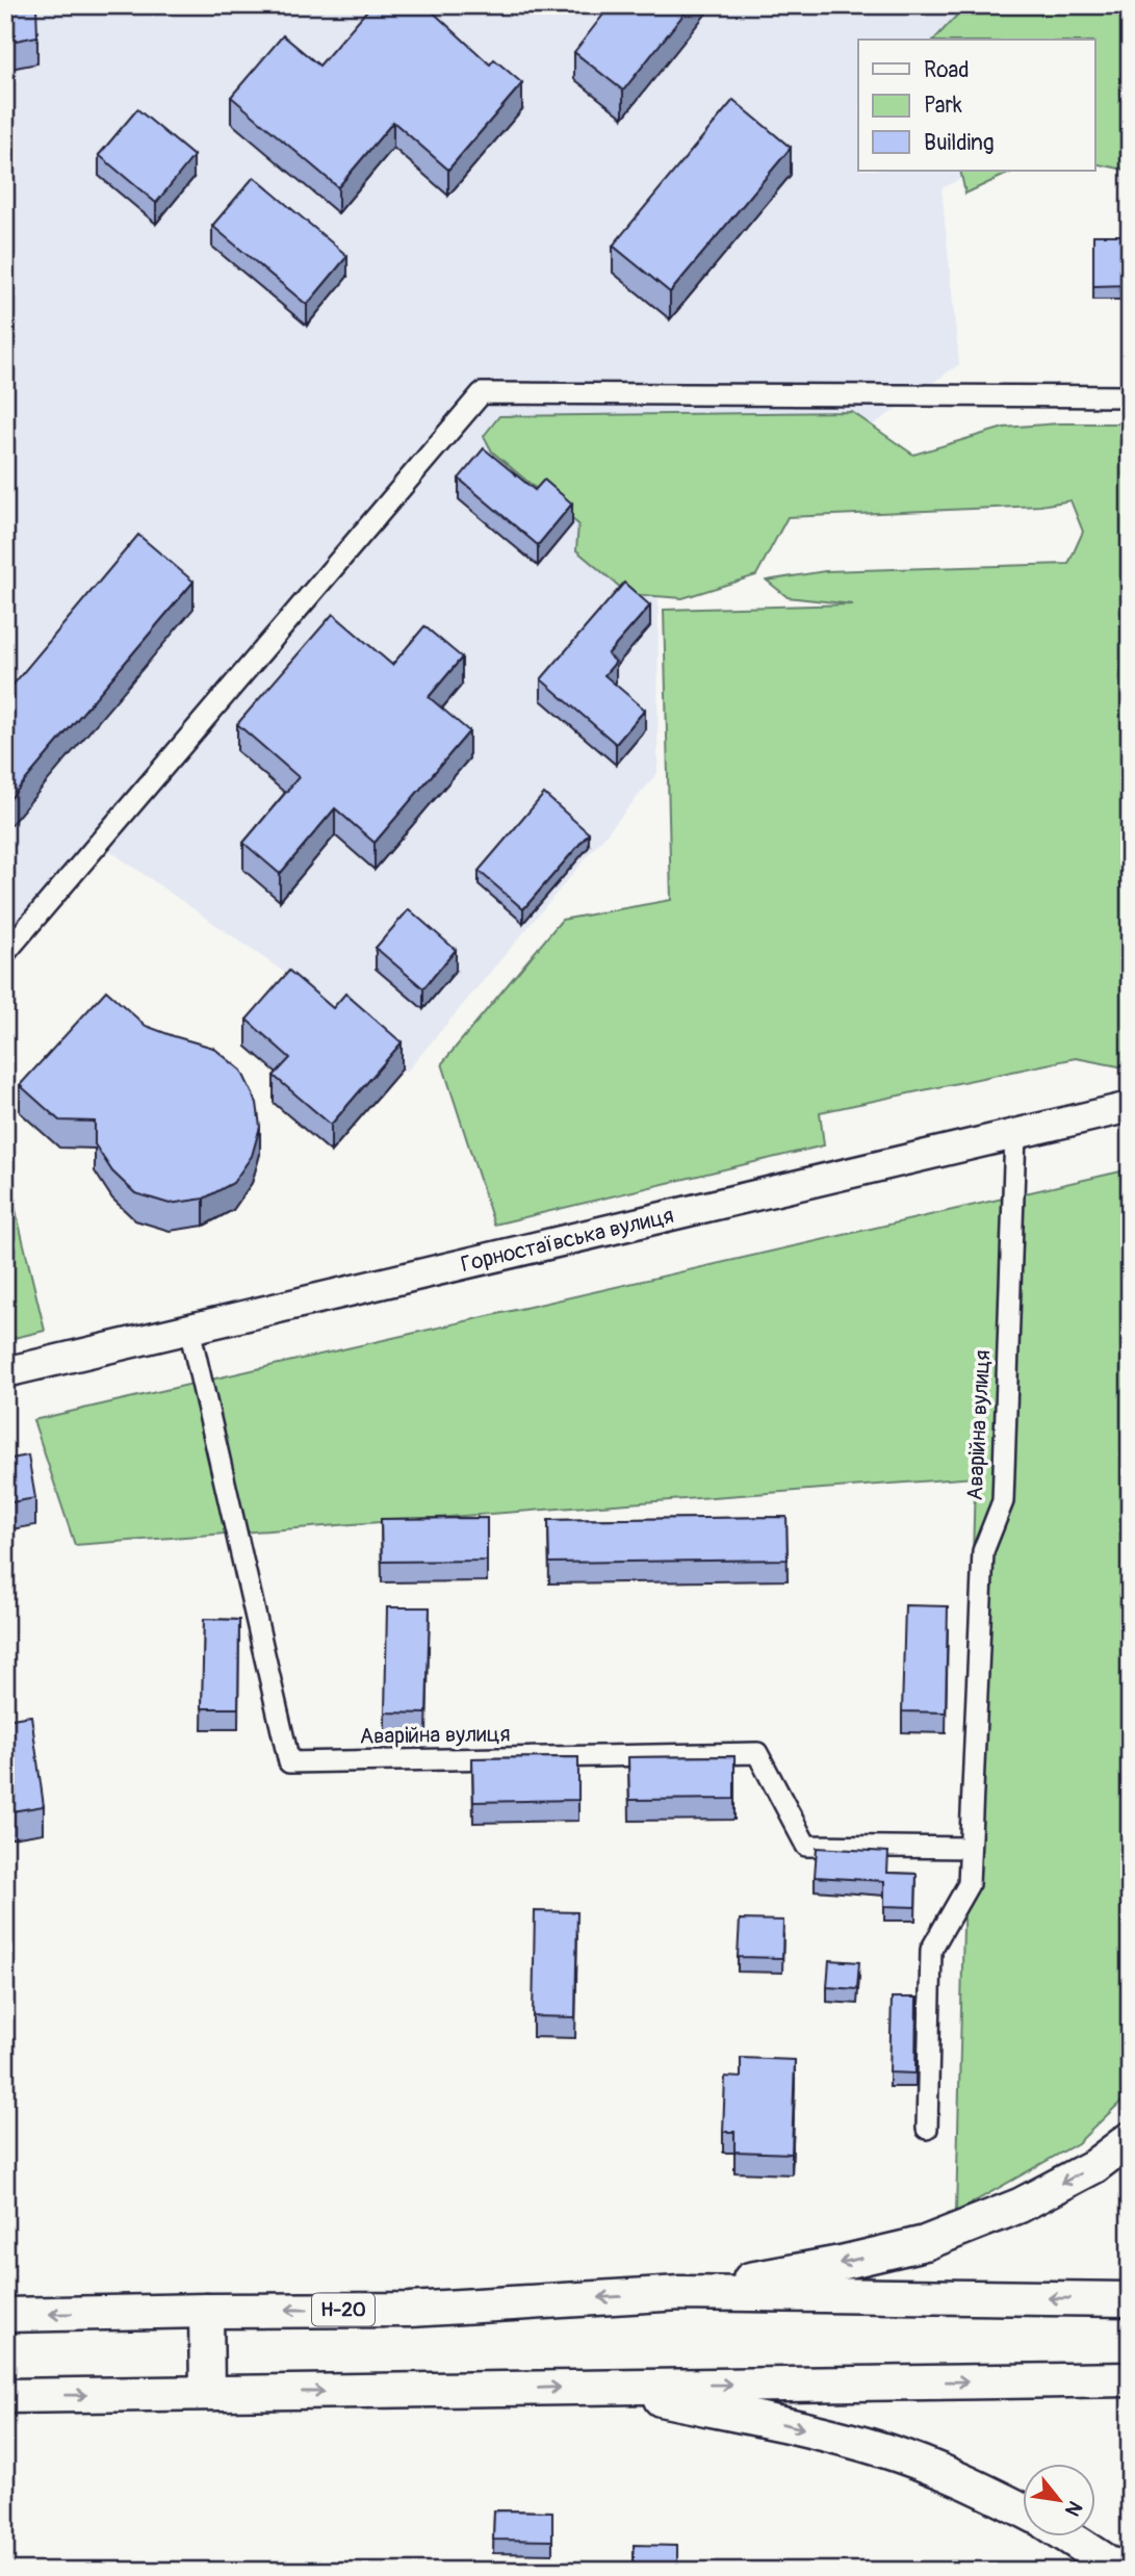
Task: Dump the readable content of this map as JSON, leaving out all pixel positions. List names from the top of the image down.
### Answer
{
  "streets": {
    "main road": ["Горностаївська вулиця", "Н-20"],
    "street": ["Аварійна вулиця"]
  },
  "crossings": [
    ["Горностаївська вулиця", "Аварійна вулиця"]
  ],
  "legend": ["Road", "Park", "Building"],
  "north": "bottom right"
}
